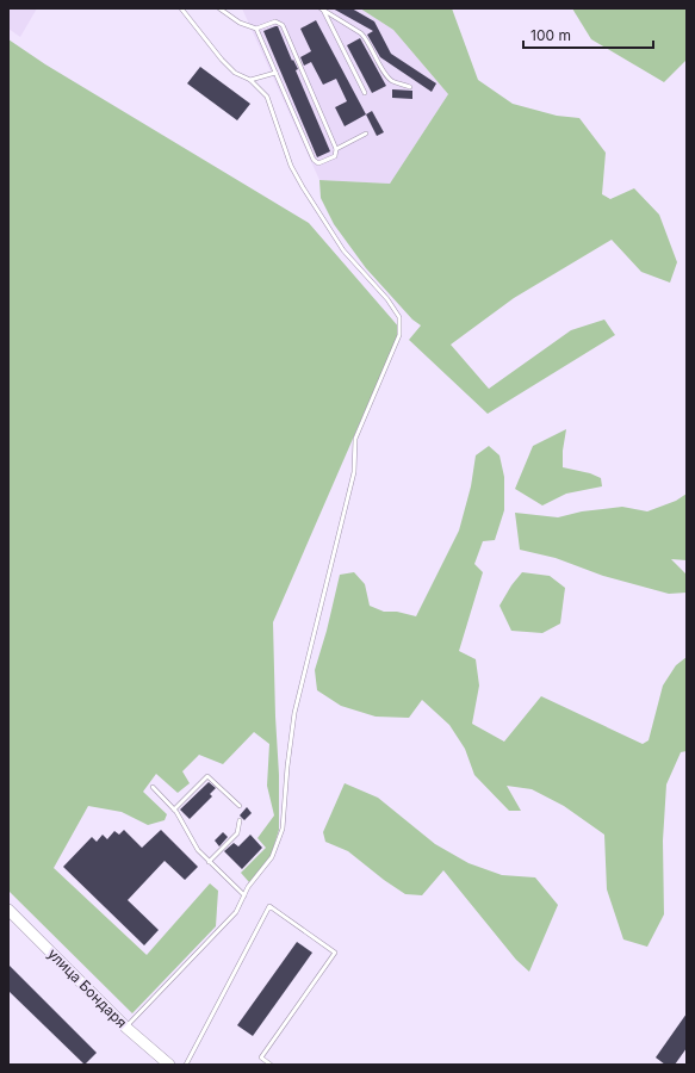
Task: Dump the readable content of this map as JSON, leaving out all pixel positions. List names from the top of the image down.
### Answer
{
  "streets": {
    "main road": ["улица Бондаря"]
  },
  "scale_bar": "100 m"
}
